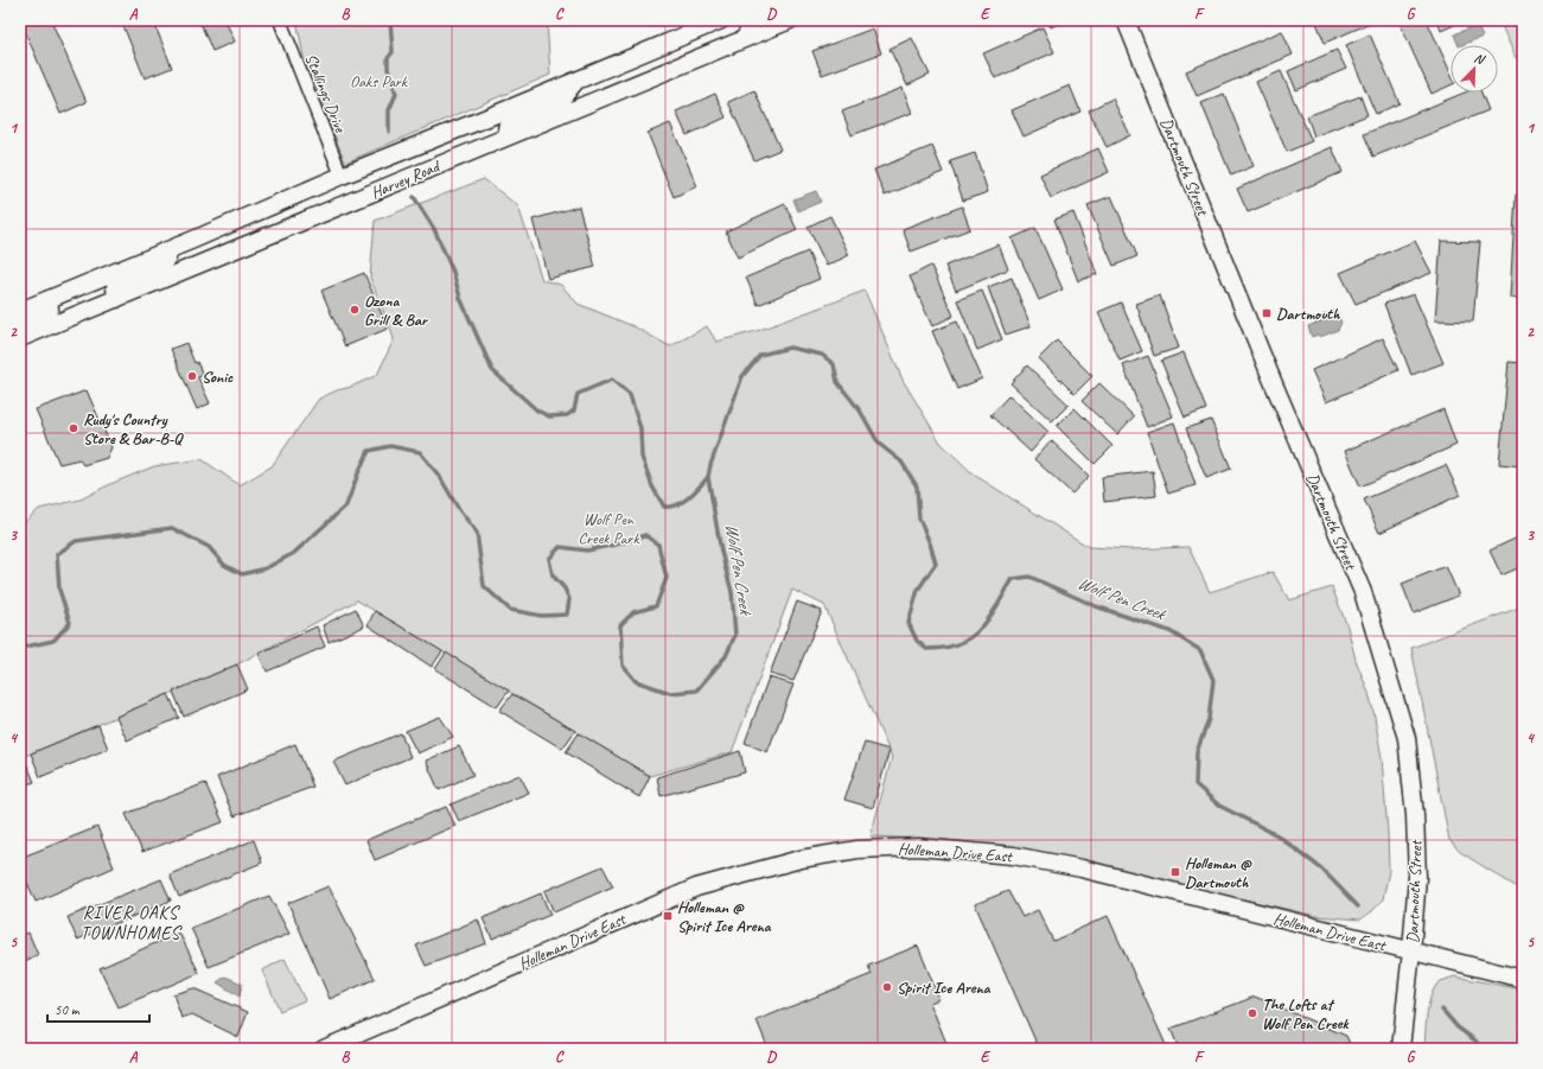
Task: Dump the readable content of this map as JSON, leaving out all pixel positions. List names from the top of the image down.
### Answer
{
  "streets": {
    "street": [
      "Stallings Drive",
      "Dartmouth Street",
      "Harvey Road",
      "Holleman Drive East"
    ]
  },
  "crossings": [
    ["Stallings Drive", "Harvey Road"],
    ["Dartmouth Street", "Holleman Drive East"]
  ],
  "districts": ["RIVER OAKS TOWNHOMES"],
  "water": ["Wolf Pen Creek"],
  "parks": ["Oaks Park", "Wolf Pen Creek Park"],
  "places": {
    "other": [
      "Ozona Grill & Bar",
      "Sonic",
      "Rudy's Country Store & Bar-B-Q",
      "Spirit Ice Arena",
      "The Lofts at Wolf Pen Creek"
    ],
    "transit": ["Dartmouth", "Holleman @ Dartmouth", "Holleman @ Spirit Ice Arena"]
  },
  "scale_bar": "50 m",
  "north": "top right",
  "grid": {
    "columns": [
      "A",
      "B",
      "C",
      "D",
      "E",
      "F",
      "G"
    ],
    "rows": [
      "1",
      "2",
      "3",
      "4",
      "5"
    ]
  }
}
